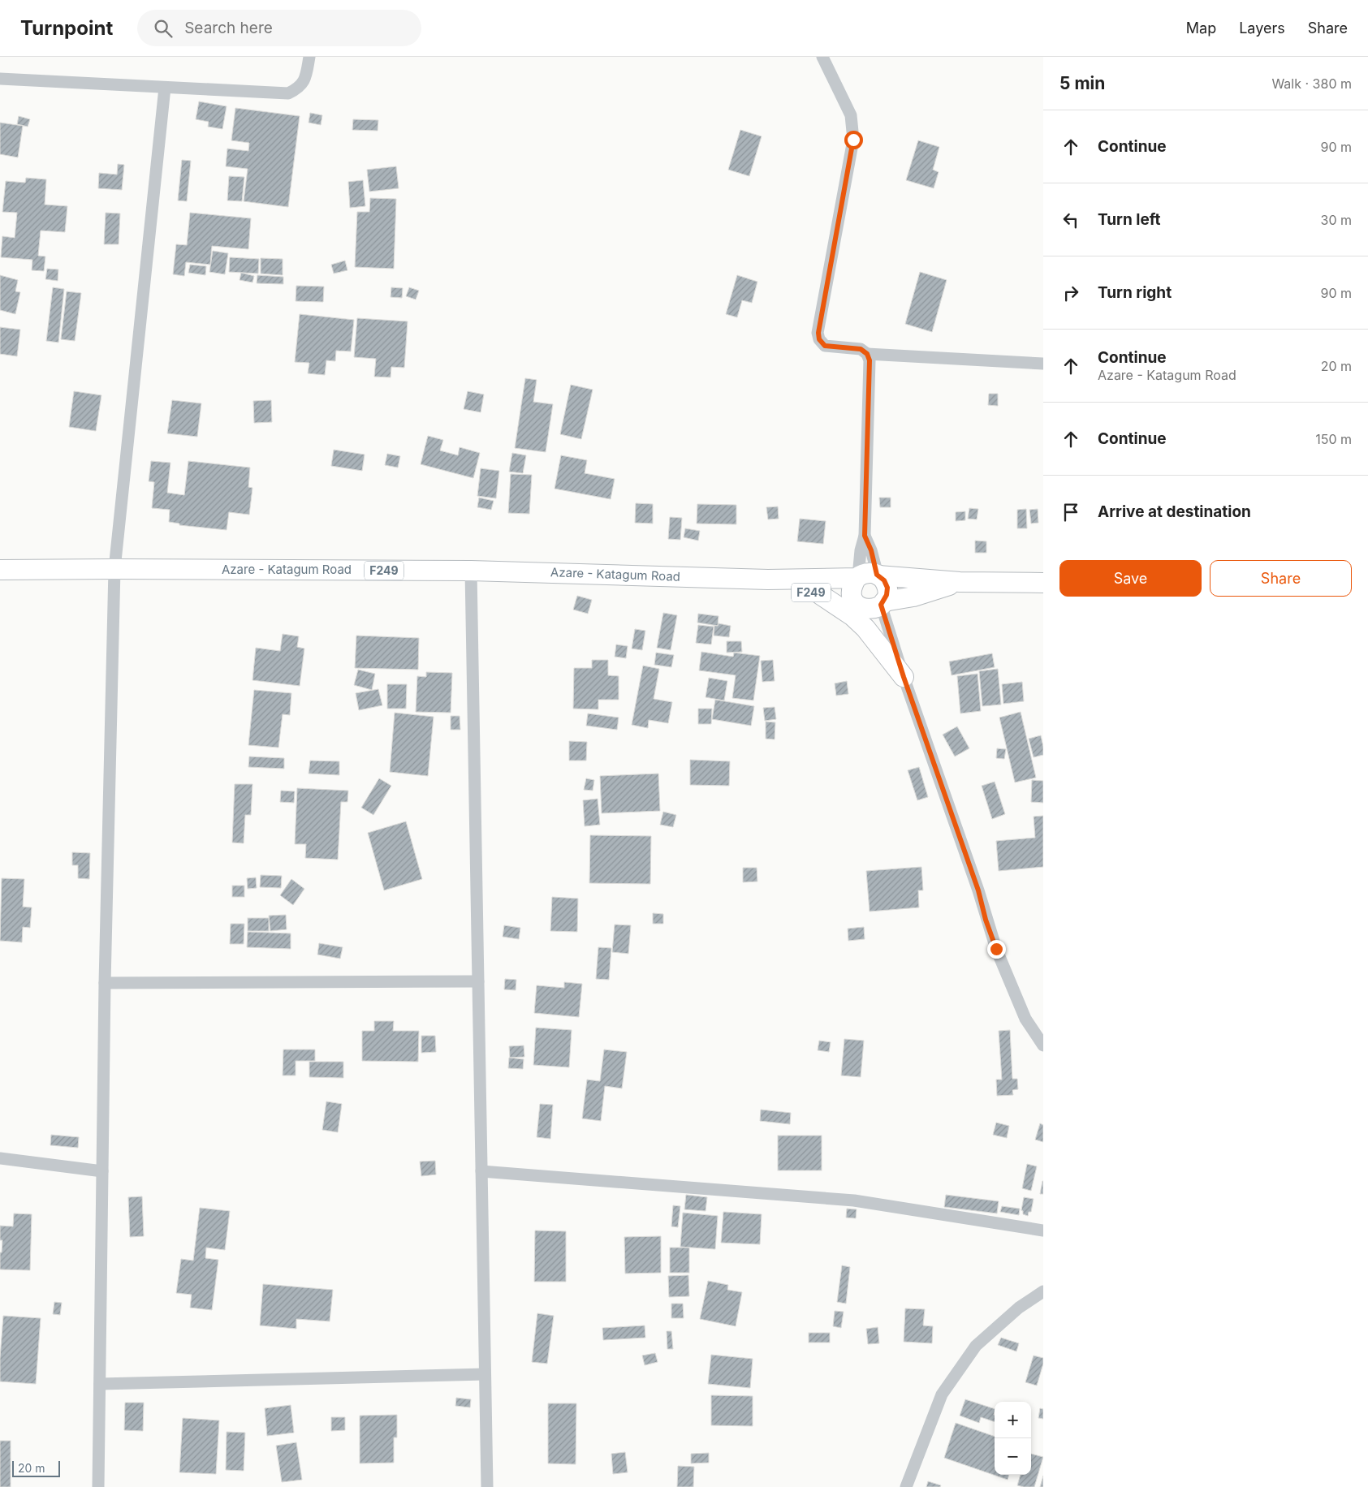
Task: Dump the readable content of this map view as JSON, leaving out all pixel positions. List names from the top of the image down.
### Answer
{
  "streets": {
    "main road": ["Azare - Katagum Road", "F249"]
  },
  "scale_bar": "20 m",
  "page": {
    "header": "Turnpoint",
    "search": "Search here",
    "nav": ["Map", "Layers", "Share"],
    "heading": ["5 min", "Walk · 380 m"],
    "list": [
      ["Continue", "90 m"],
      ["Turn left", "30 m"],
      ["Turn right", "90 m"],
      ["Continue", "Azare - Katagum Road", "20 m"],
      ["Continue", "150 m"],
      "Arrive at destination"
    ],
    "buttons": ["Save", "Share"],
    "map_buttons": ["+", "−"],
    "scale": "20 m"
  }
}
